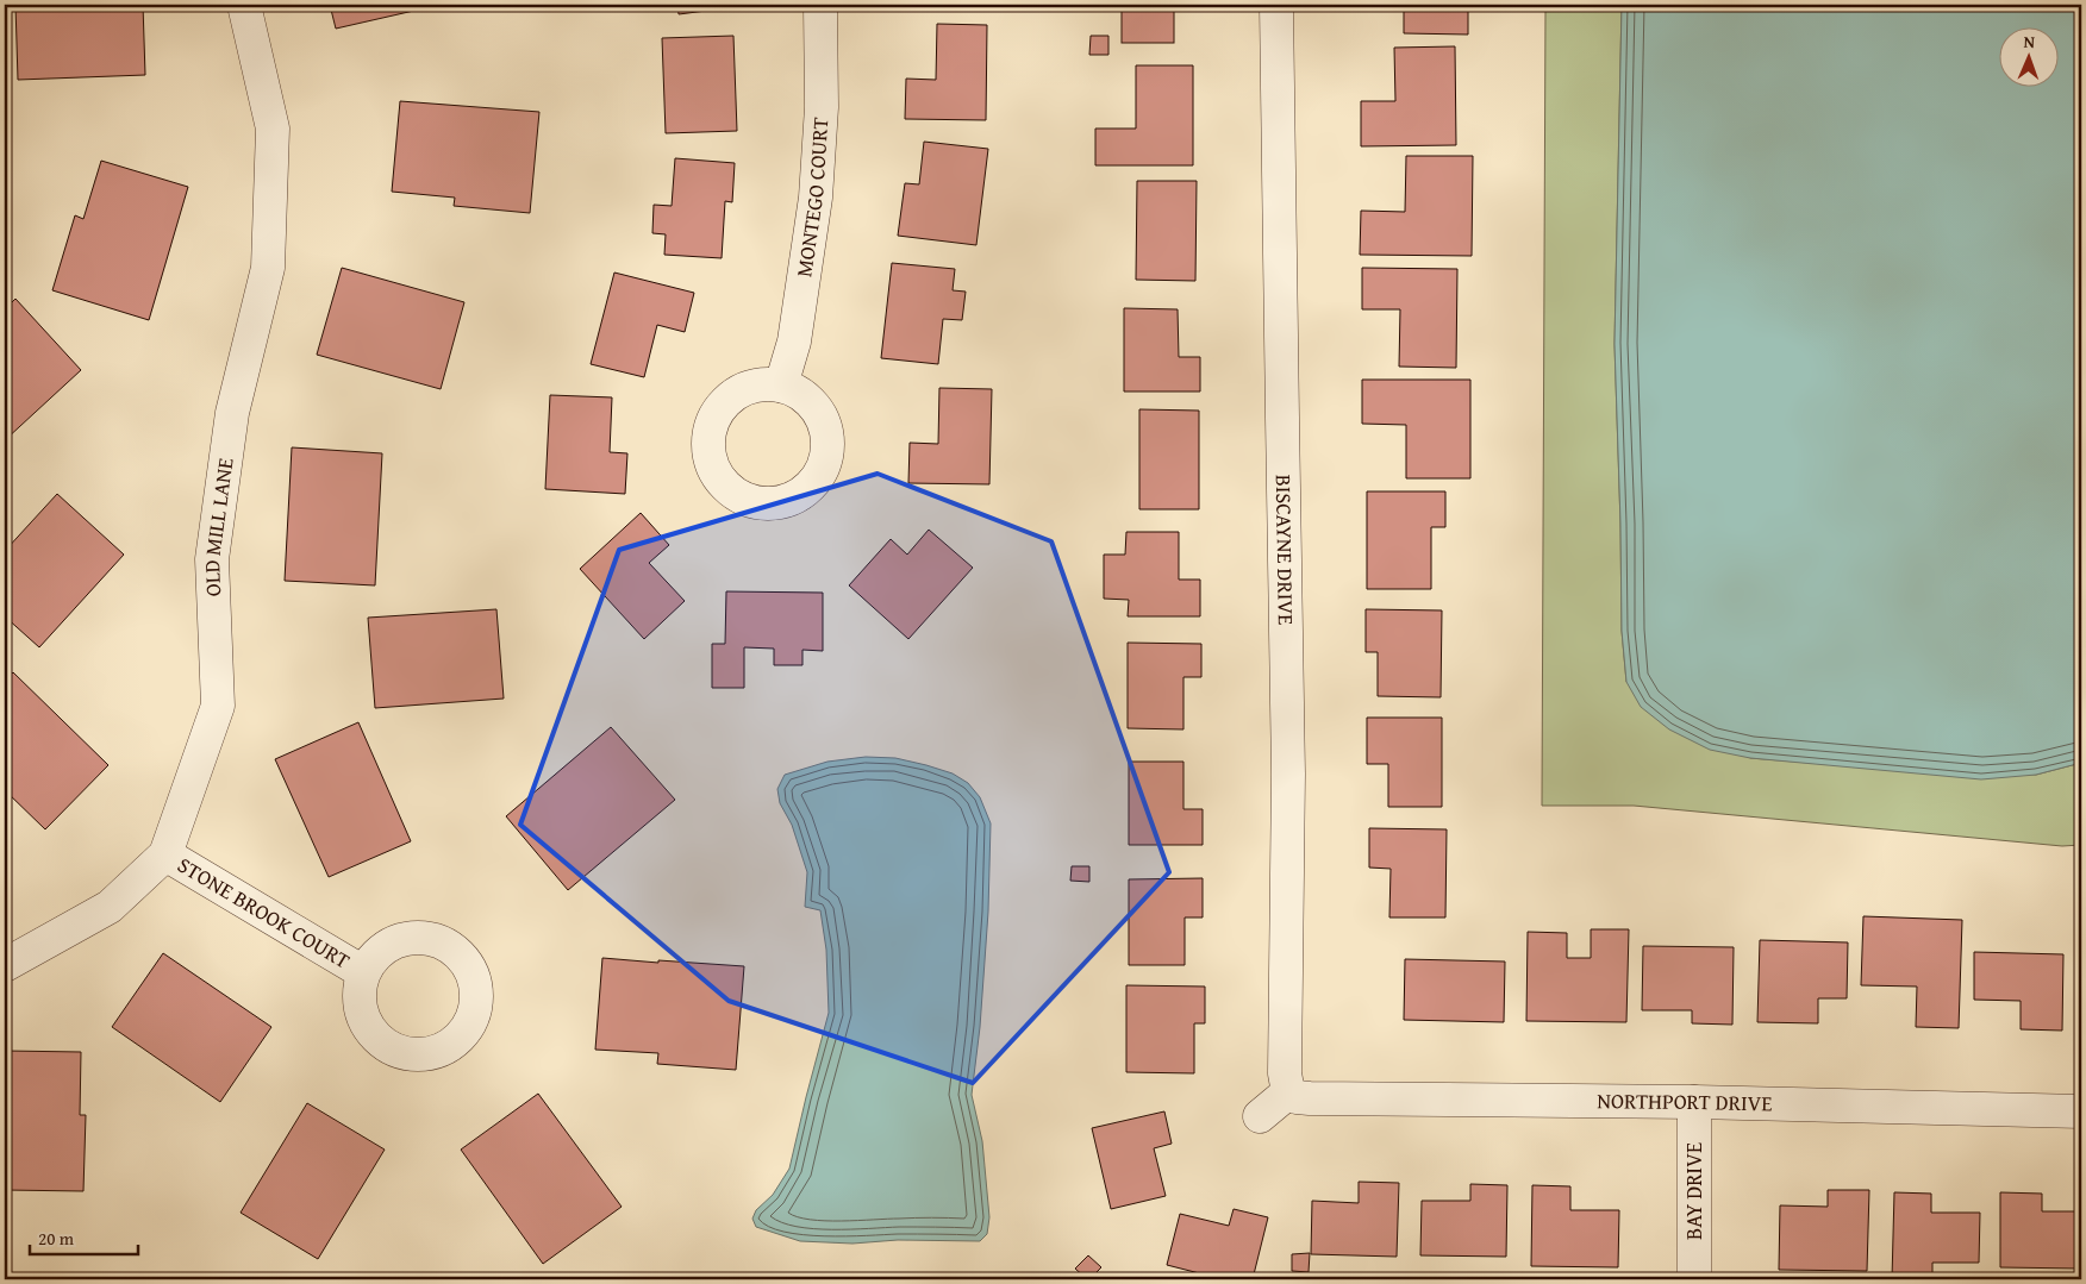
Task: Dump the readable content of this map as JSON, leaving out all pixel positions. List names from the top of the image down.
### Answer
{
  "streets": {
    "street": [
      "MONTEGO COURT",
      "OLD MILL LANE",
      "BISCAYNE DRIVE",
      "STONE BROOK COURT",
      "NORTHPORT DRIVE",
      "BAY DRIVE"
    ]
  },
  "crossings": [
    ["OLD MILL LANE", "STONE BROOK COURT"],
    ["BISCAYNE DRIVE", "NORTHPORT DRIVE"],
    ["NORTHPORT DRIVE", "BAY DRIVE"]
  ],
  "scale_bar": "20 m",
  "north": "top"
}
